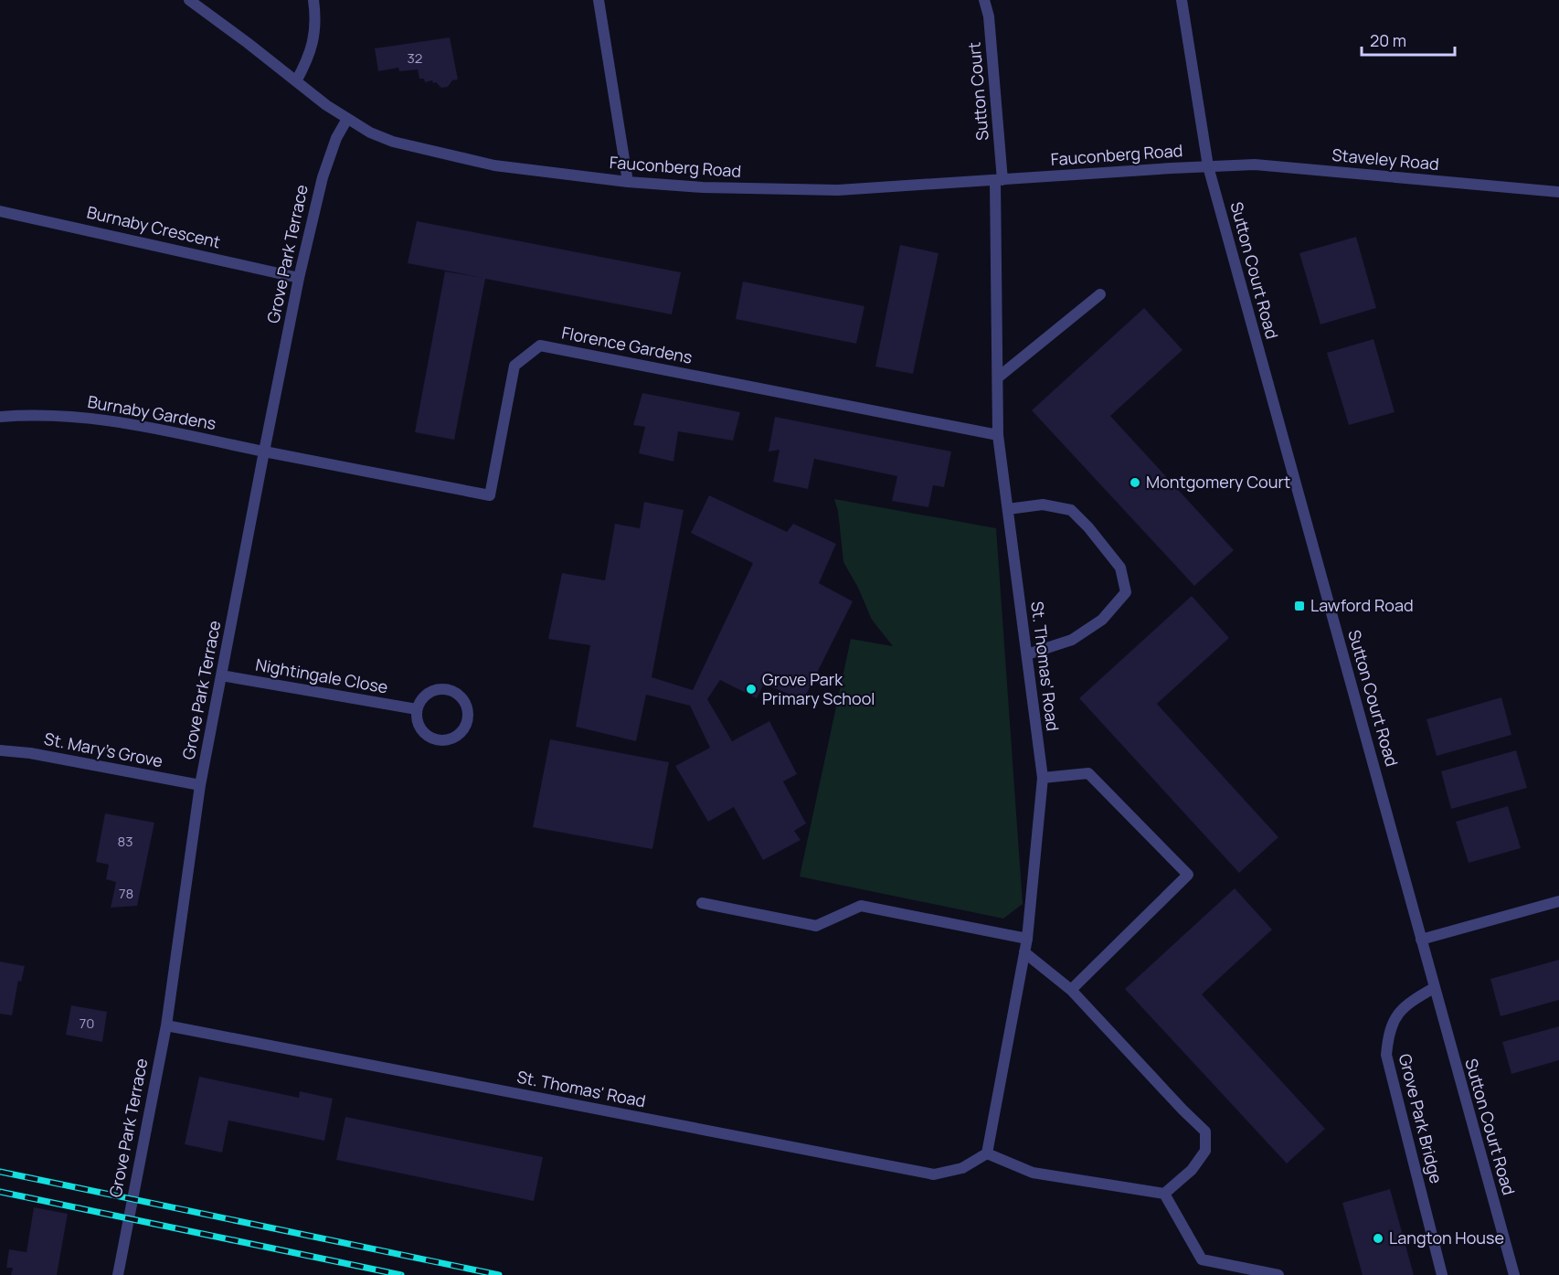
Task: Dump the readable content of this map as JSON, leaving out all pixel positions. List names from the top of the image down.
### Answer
{
  "streets": {
    "street": [
      "Sutton Court",
      "Fauconberg Road",
      "Staveley Road",
      "Burnaby Crescent",
      "Grove Park Terrace",
      "Sutton Court Road",
      "Florence Gardens",
      "Burnaby Gardens",
      "St. Thomas' Road",
      "Nightingale Close",
      "St. Mary's Grove",
      "Grove Park Bridge"
    ]
  },
  "crossings": [
    ["Sutton Court", "Fauconberg Road"],
    ["Sutton Court", "St. Thomas' Road"],
    ["Fauconberg Road", "Staveley Road"],
    ["Fauconberg Road", "Grove Park Terrace"],
    ["Fauconberg Road", "Sutton Court Road"],
    ["Fauconberg Road", "St. Thomas' Road"],
    ["Staveley Road", "Sutton Court Road"],
    ["Burnaby Crescent", "Grove Park Terrace"],
    ["Grove Park Terrace", "Florence Gardens"],
    ["Grove Park Terrace", "Burnaby Gardens"],
    ["Grove Park Terrace", "St. Thomas' Road"],
    ["Grove Park Terrace", "Nightingale Close"],
    ["Grove Park Terrace", "St. Mary's Grove"],
    ["Sutton Court Road", "Grove Park Bridge"],
    ["Florence Gardens", "Burnaby Gardens"],
    ["Florence Gardens", "St. Thomas' Road"]
  ],
  "places": {
    "other": ["Montgomery Court", "Grove Park Primary School", "Langton House"],
    "transit": ["Lawford Road"]
  },
  "house_numbers": [
    "32",
    "83",
    "78",
    "70"
  ],
  "scale_bar": "20 m"
}
